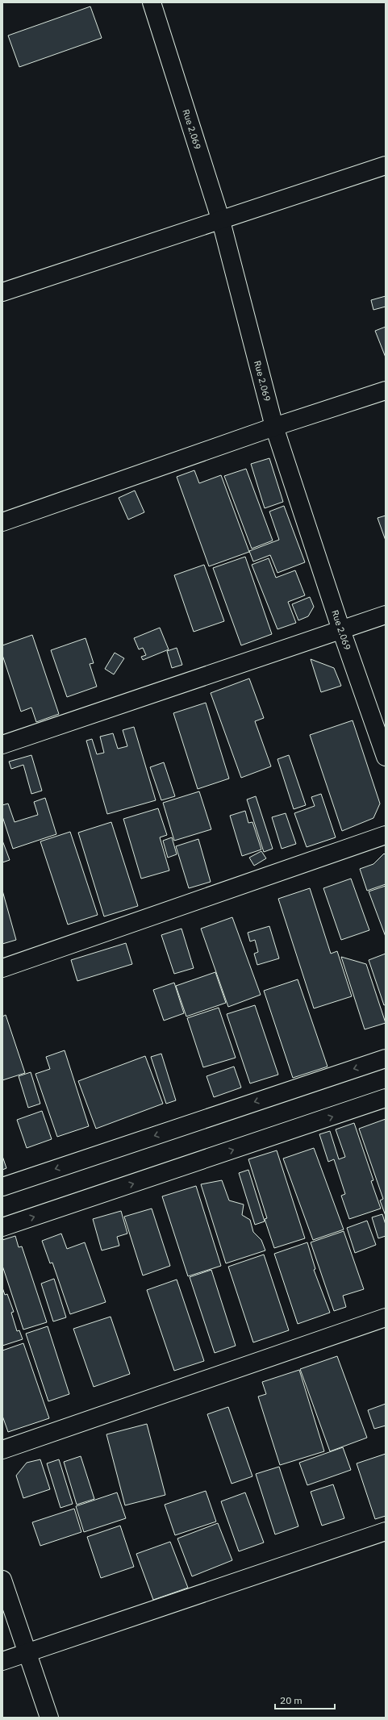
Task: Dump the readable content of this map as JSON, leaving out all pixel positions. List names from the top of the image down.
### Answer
{
  "streets": {
    "street": ["Rue 2.069"]
  },
  "scale_bar": "20 m"
}
